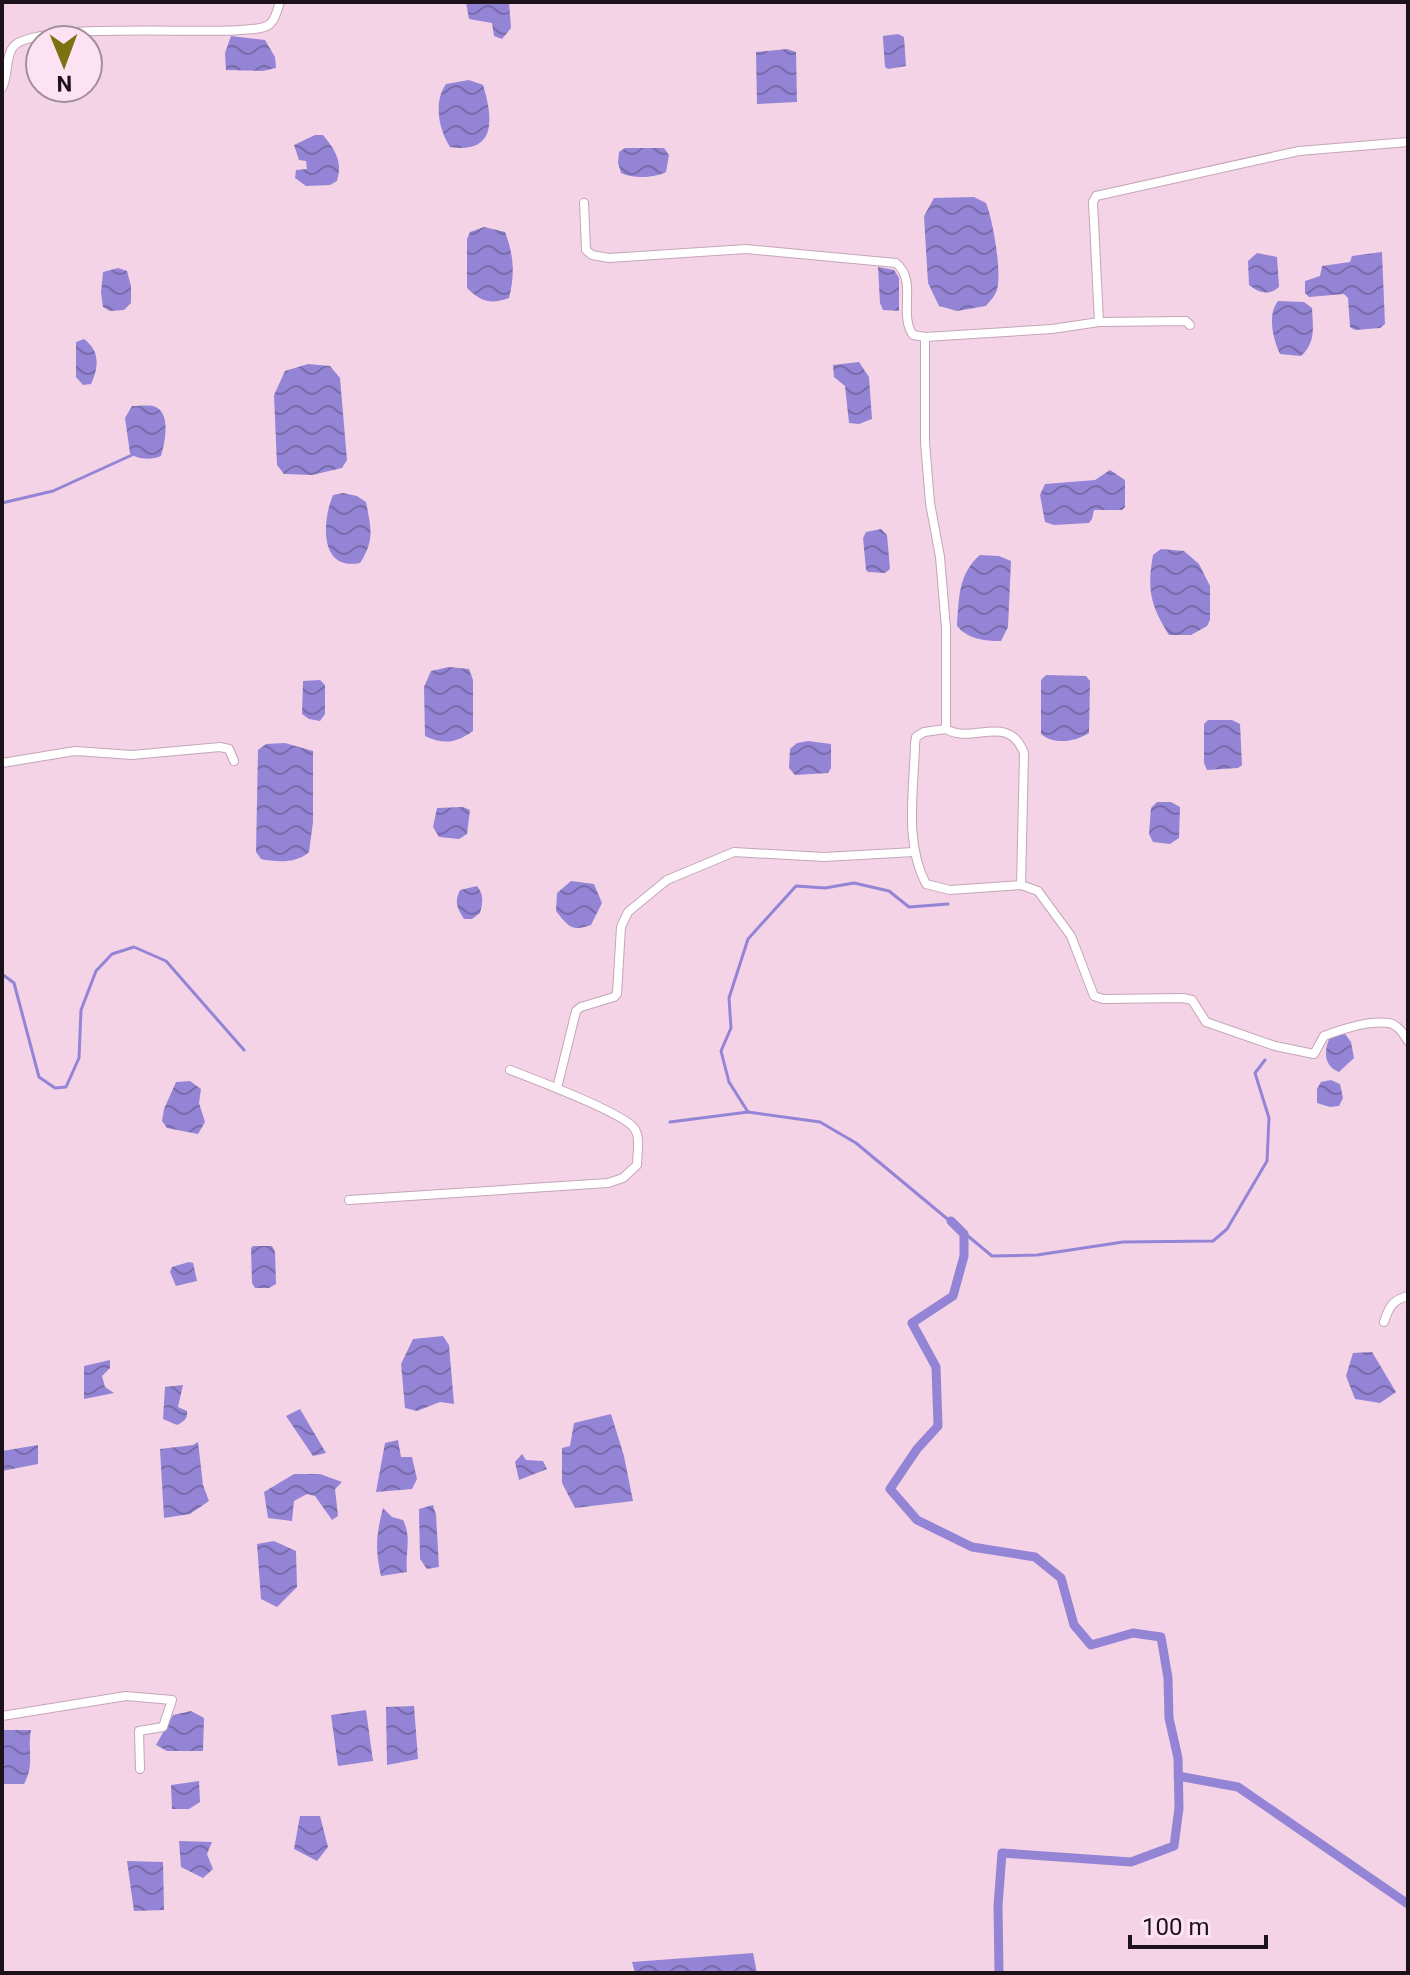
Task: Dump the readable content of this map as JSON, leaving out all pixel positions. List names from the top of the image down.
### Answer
{
  "scale_bar": "100 m",
  "north": "bottom"
}
